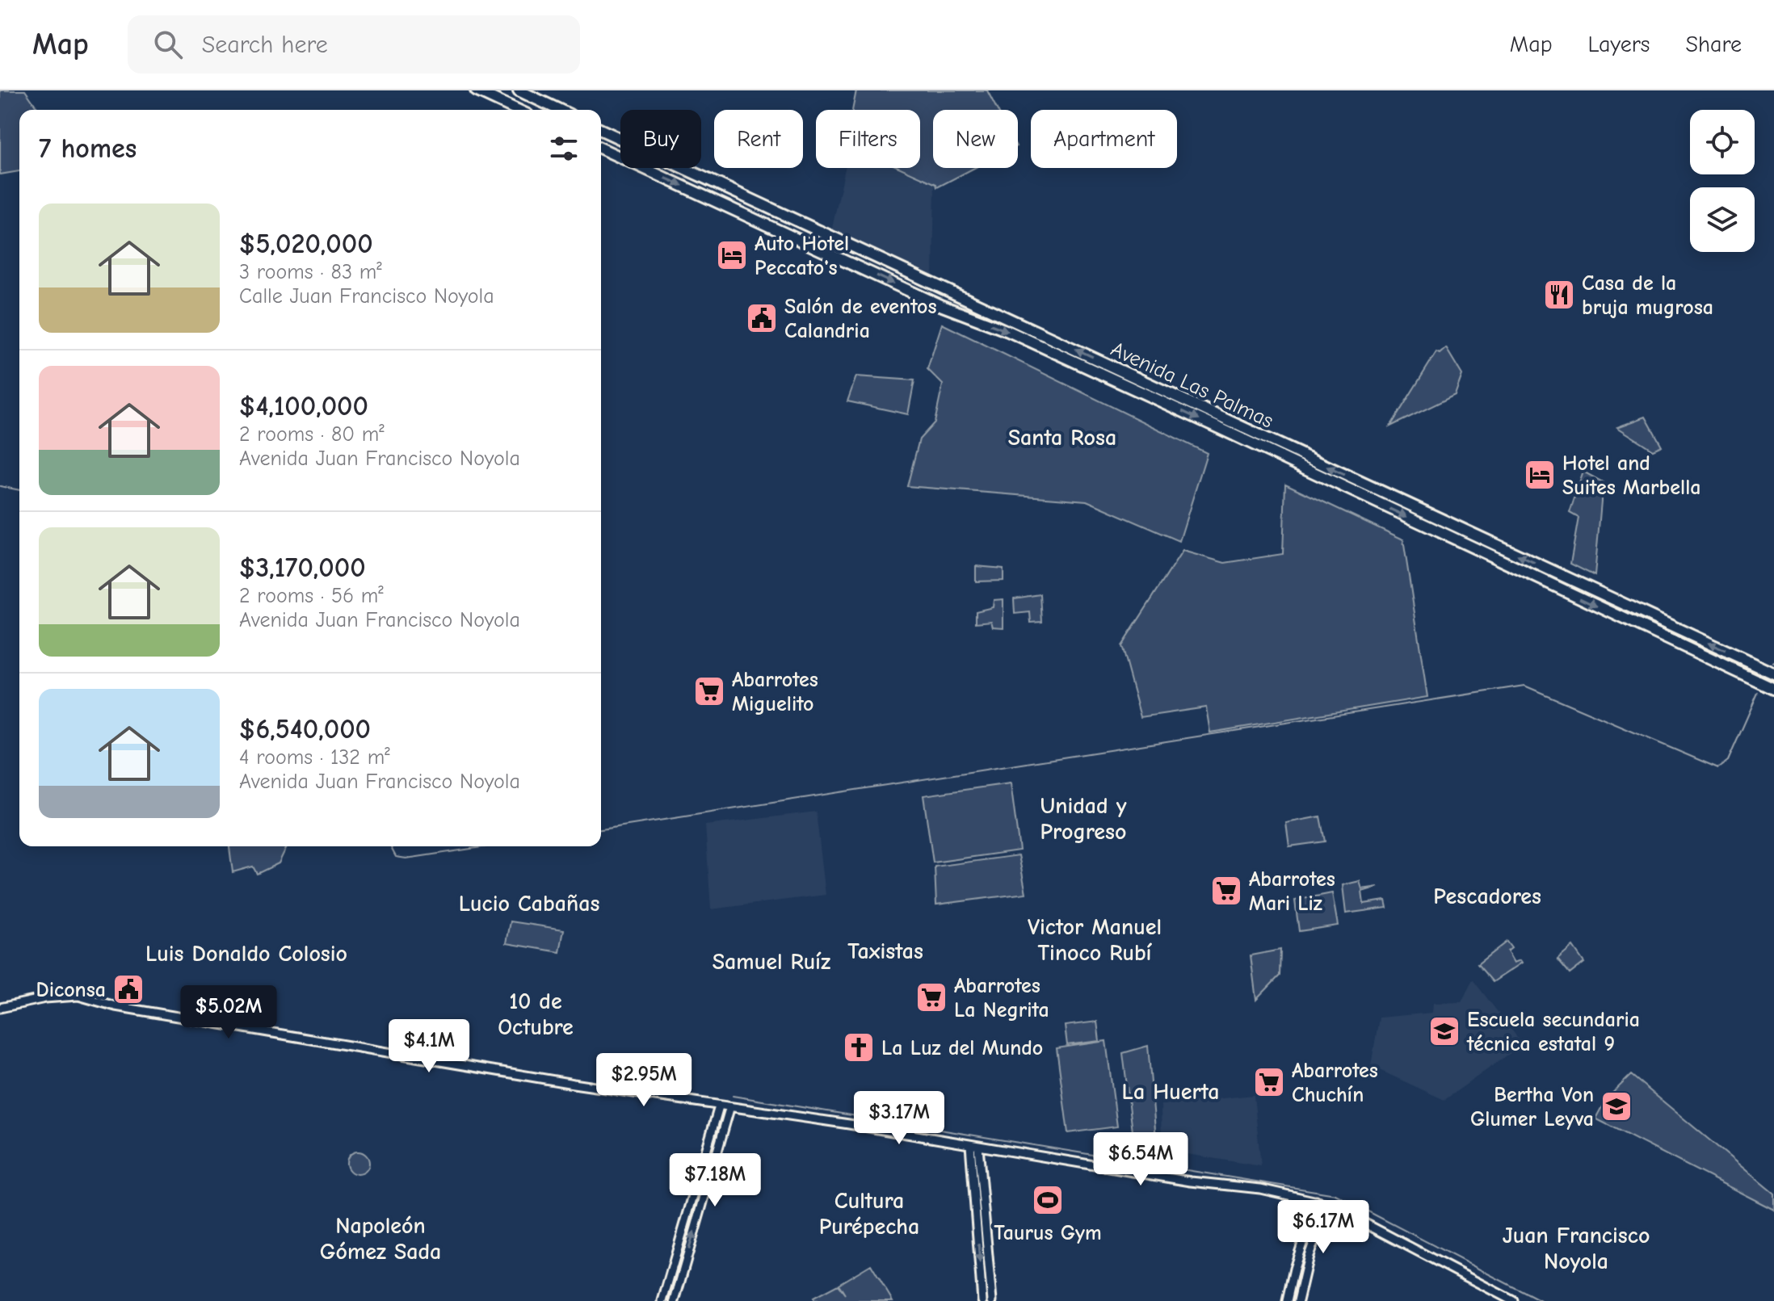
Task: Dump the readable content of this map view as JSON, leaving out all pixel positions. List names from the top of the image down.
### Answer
{
  "streets": {
    "main road": ["Avenida Las Palmas"]
  },
  "districts": [
    "Santa Rosa",
    "Unidad y Progreso",
    "Pescadores",
    "Lucio Cabañas",
    "Victor Manuel Tinoco Rubí",
    "Taxistas",
    "Luis Donaldo Colosio",
    "Samuel Ruíz",
    "10 de Octubre",
    "La Huerta",
    "Cultura Purépecha",
    "Napoleón Gómez Sada",
    "Juan Francisco Noyola"
  ],
  "places": {
    "hotel": ["Auto Hotel Peccato's", "Hotel and Suites Marbella"],
    "restaurant": ["Casa de la bruja mugrosa"],
    "public building": ["Salón de eventos Calandria", "Diconsa"],
    "supermarket": [
      "Abarrotes Miguelito",
      "Abarrotes Mari Liz",
      "Abarrotes La Negrita",
      "Abarrotes Chuchín"
    ],
    "school or university": ["Escuela secundaria técnica estatal 9", "Bertha Von Glumer Leyva"],
    "church": ["La Luz del Mundo"],
    "sports": ["Taurus Gym"]
  },
  "page": {
    "header": "Map",
    "search": "Search here",
    "nav": ["Map", "Layers", "Share"],
    "chip": [
      "Buy",
      "Rent",
      "Filters",
      "New",
      "Apartment"
    ],
    "heading": "7 homes",
    "list": [
      {
        "name": "$5,020,000",
        "note": "3 rooms · 83 m² · Calle Juan Francisco Noyola"
      },
      {
        "name": "$4,100,000",
        "note": "2 rooms · 80 m² · Avenida Juan Francisco Noyola"
      },
      {
        "name": "$3,170,000",
        "note": "2 rooms · 56 m² · Avenida Juan Francisco Noyola"
      },
      {
        "name": "$6,540,000",
        "note": "4 rooms · 132 m² · Avenida Juan Francisco Noyola"
      }
    ],
    "price": [
      "$5.02M",
      "$4.1M",
      "$2.95M",
      "$3.17M",
      "$6.54M",
      "$7.18M",
      "$6.17M"
    ]
  }
}
